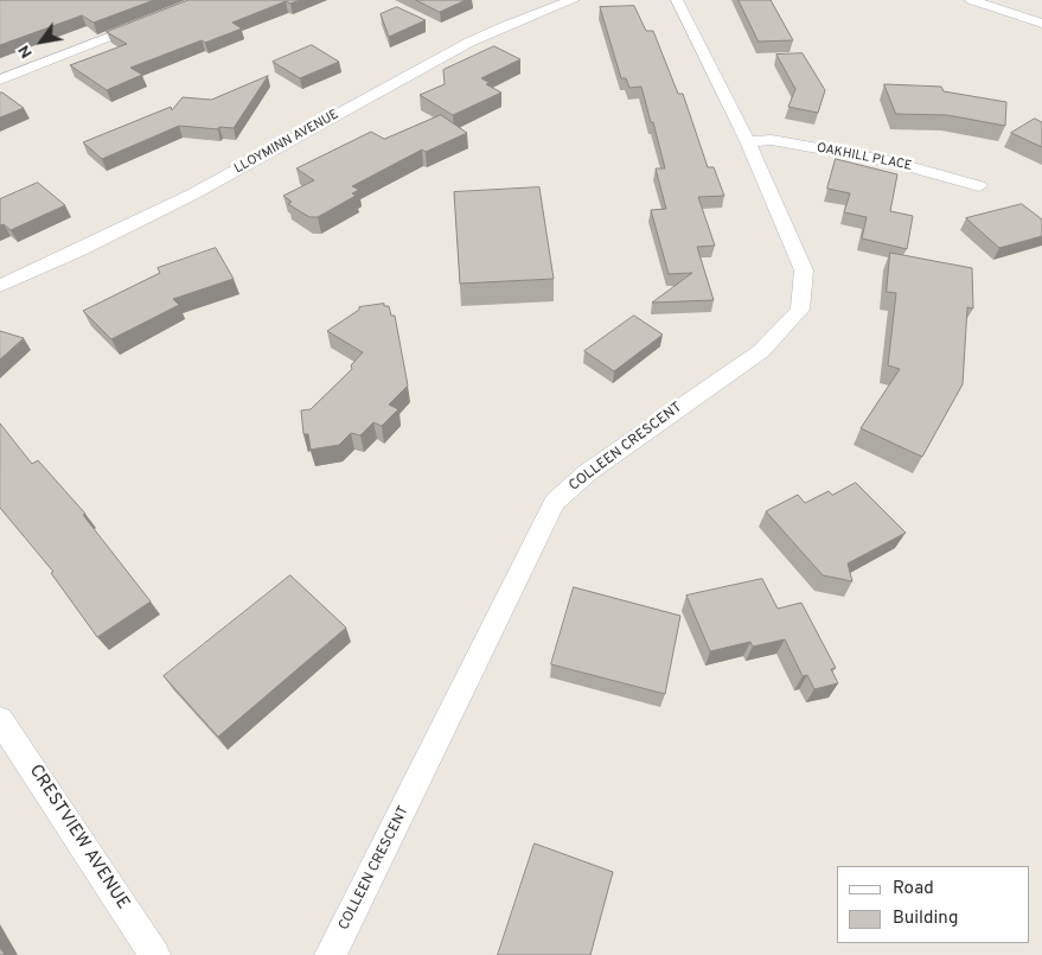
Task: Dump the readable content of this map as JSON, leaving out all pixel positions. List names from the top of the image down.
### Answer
{
  "streets": {
    "street": [
      "LLOYMINN AVENUE",
      "OAKHILL PLACE",
      "COLLEEN CRESCENT",
      "CRESTVIEW AVENUE"
    ]
  },
  "crossings": [
    ["OAKHILL PLACE", "COLLEEN CRESCENT"]
  ],
  "legend": ["Road", "Building"],
  "north": "bottom left"
}
